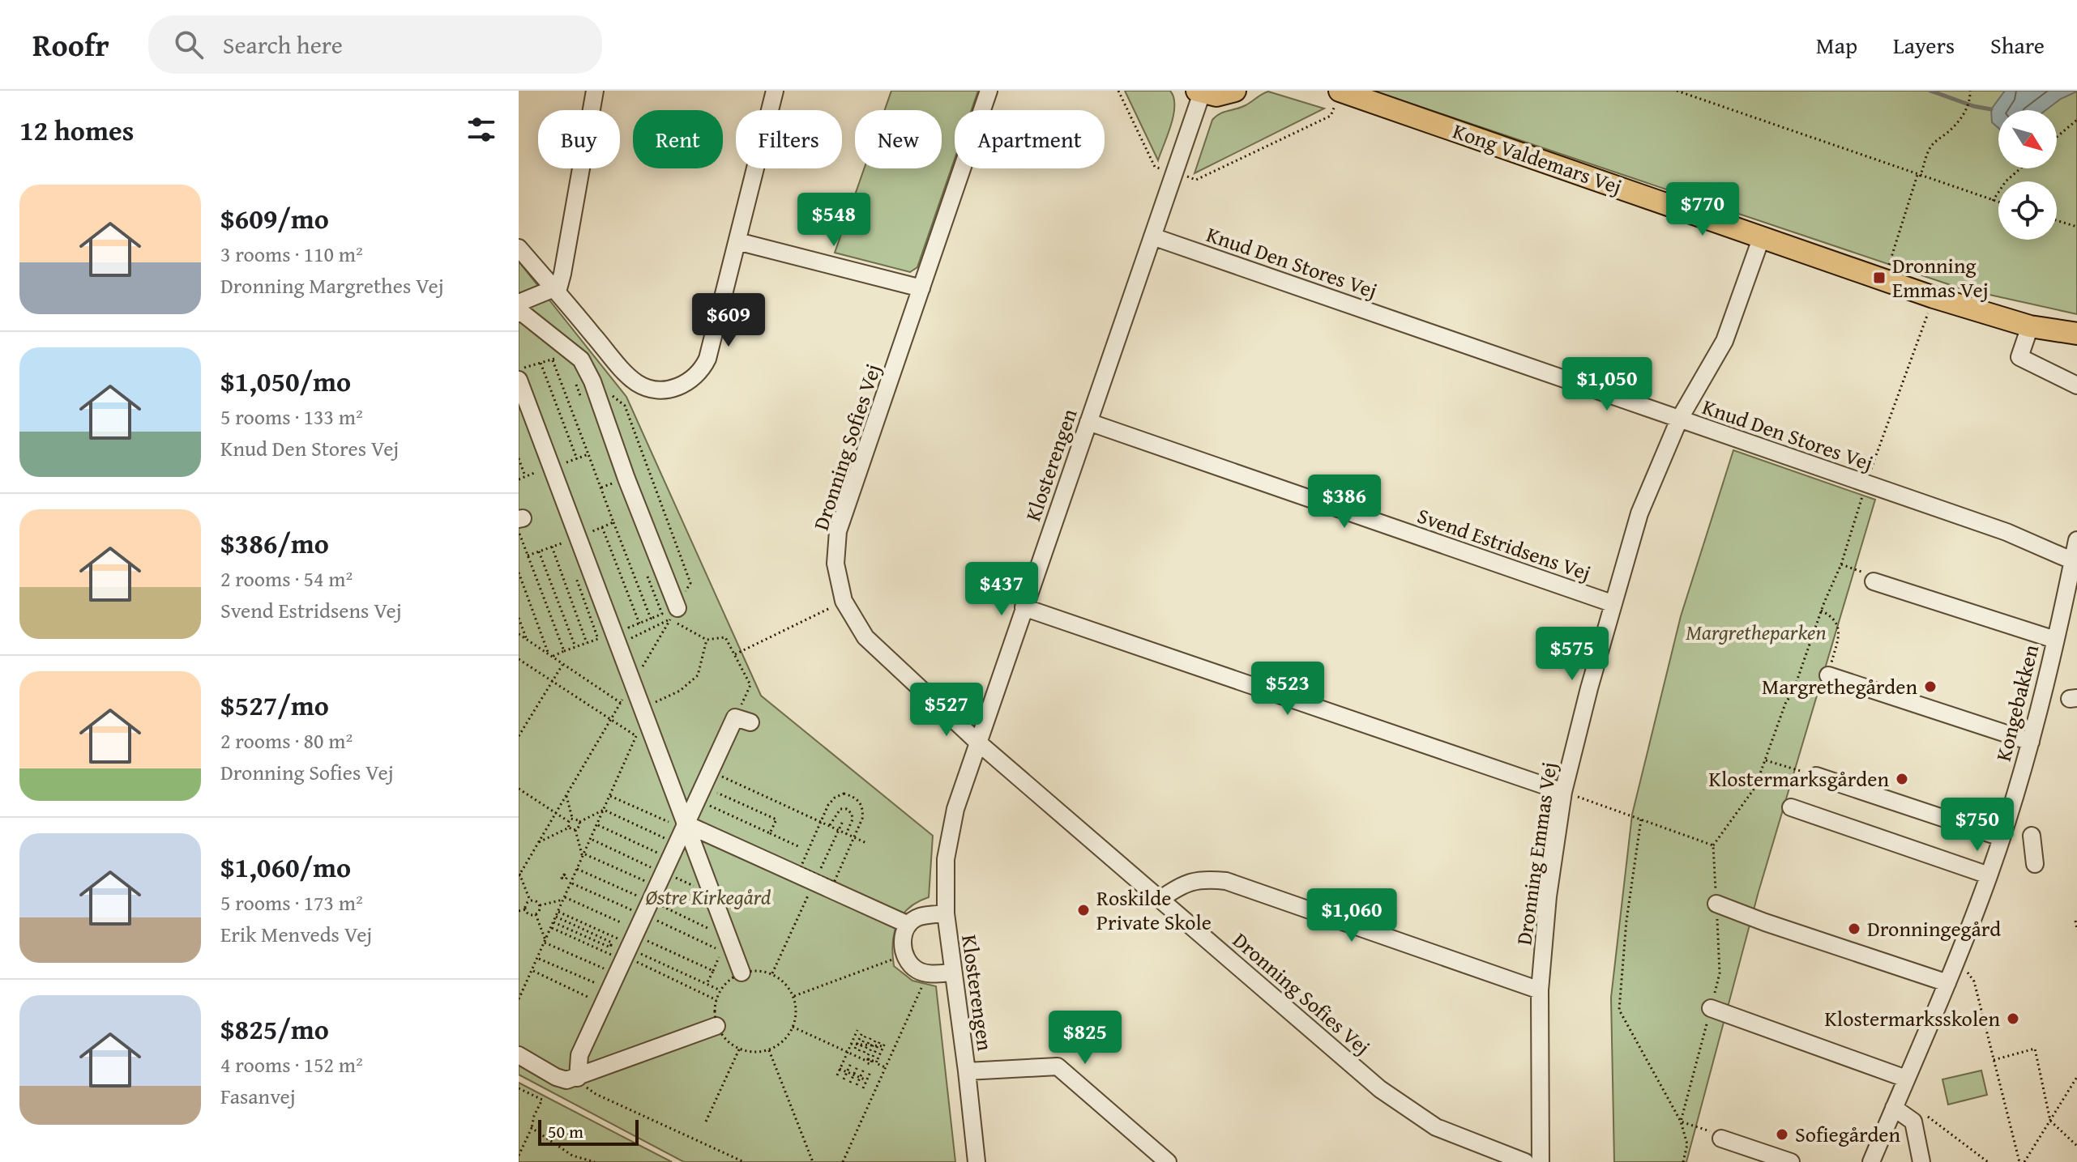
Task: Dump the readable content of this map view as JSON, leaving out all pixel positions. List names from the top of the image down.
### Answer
{
  "streets": {
    "main road": ["Kong Valdemars Vej"],
    "street": [
      "Knud Den Stores Vej",
      "Dronning Sofies Vej",
      "Klosterengen",
      "Svend Estridsens Vej",
      "Kongebakken",
      "Dronning Emmas Vej"
    ]
  },
  "crossings": [
    ["Kong Valdemars Vej", "Dronning Emmas Vej"],
    ["Knud Den Stores Vej", "Klosterengen"],
    ["Knud Den Stores Vej", "Kongebakken"],
    ["Knud Den Stores Vej", "Dronning Emmas Vej"],
    ["Dronning Sofies Vej", "Klosterengen"],
    ["Klosterengen", "Svend Estridsens Vej"],
    ["Svend Estridsens Vej", "Dronning Emmas Vej"]
  ],
  "parks": ["Margretheparken", "Østre Kirkegård"],
  "places": {
    "transit": ["Dronning Emmas Vej"],
    "other": [
      "Margrethegården",
      "Klostermarksgården",
      "Roskilde Private Skole",
      "Dronningegård",
      "Klostermarksskolen",
      "Sofiegården"
    ]
  },
  "scale_bar": "50 m",
  "north": "bottom right",
  "page": {
    "header": "Roofr",
    "search": "Search here",
    "nav": ["Map", "Layers", "Share"],
    "heading": "12 homes",
    "chip": [
      "Buy",
      "Rent",
      "Filters",
      "New",
      "Apartment"
    ],
    "list": [
      {
        "name": "$609/mo",
        "note": "3 rooms · 110 m² · Dronning Margrethes Vej"
      },
      {
        "name": "$1,050/mo",
        "note": "5 rooms · 133 m² · Knud Den Stores Vej"
      },
      {
        "name": "$386/mo",
        "note": "2 rooms · 54 m² · Svend Estridsens Vej"
      },
      {
        "name": "$527/mo",
        "note": "2 rooms · 80 m² · Dronning Sofies Vej"
      },
      {
        "name": "$1,060/mo",
        "note": "5 rooms · 173 m² · Erik Menveds Vej"
      },
      {
        "name": "$825/mo",
        "note": "4 rooms · 152 m² · Fasanvej"
      }
    ],
    "price": [
      "$770",
      "$548",
      "$609",
      "$1,050",
      "$386",
      "$437",
      "$575",
      "$523",
      "$527",
      "$750",
      "$1,060",
      "$825"
    ],
    "scale": "50 m"
  }
}
